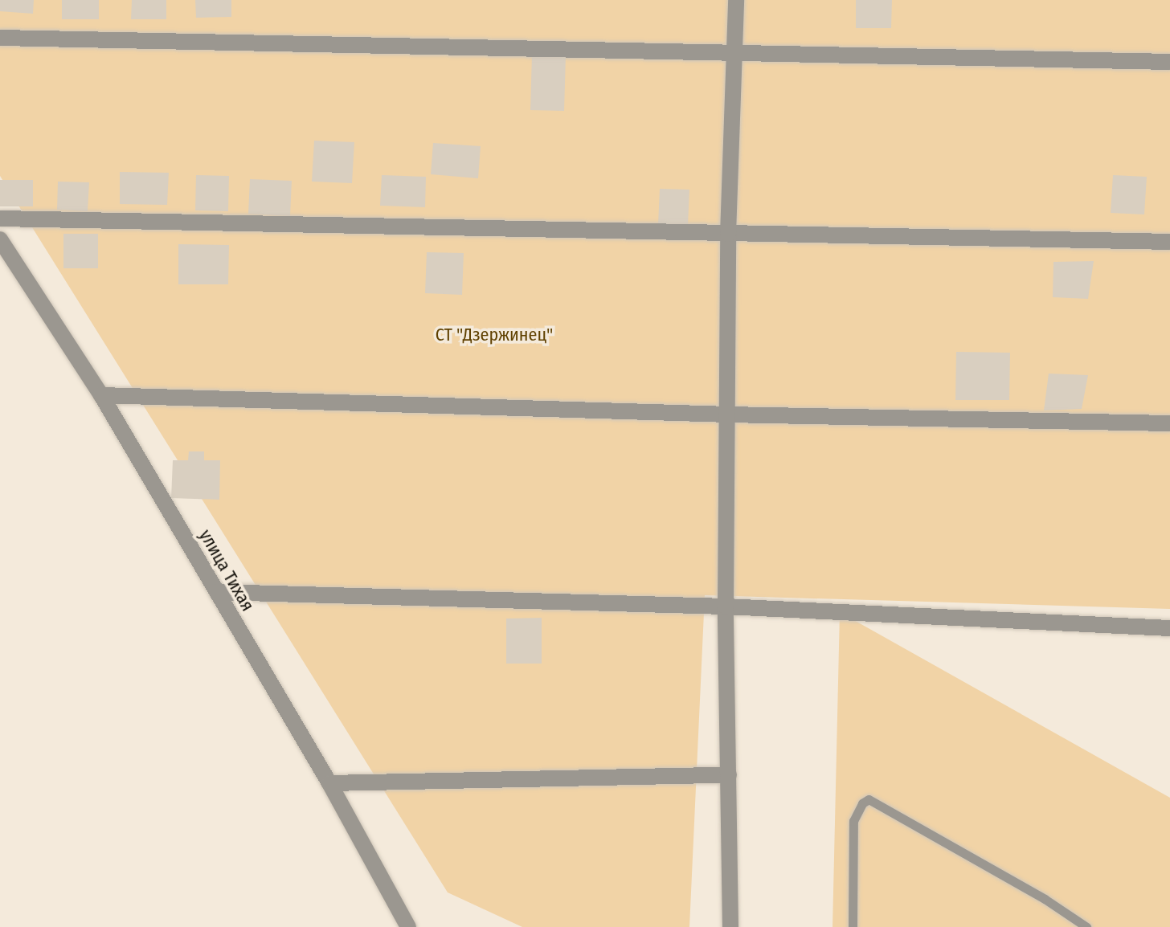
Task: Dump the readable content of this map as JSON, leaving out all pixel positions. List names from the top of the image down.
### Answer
{
  "streets": {
    "street": ["улица Тихая"]
  },
  "parks": ["СТ \"Дзержинец\""]
}
